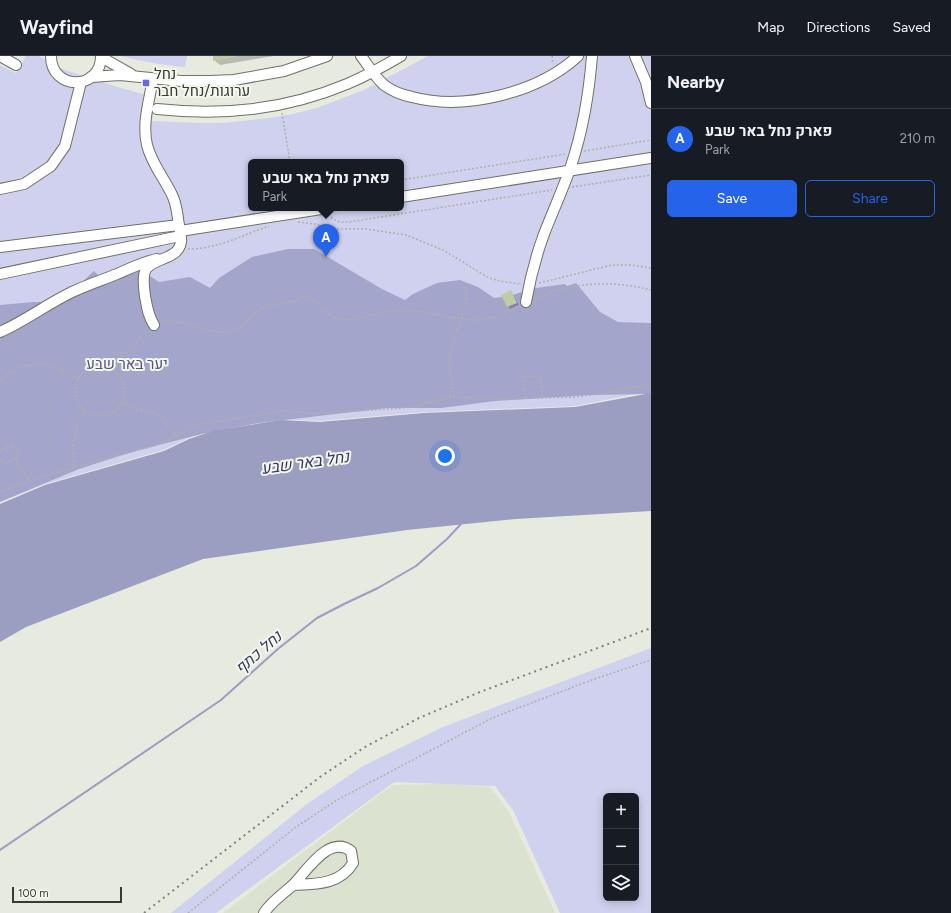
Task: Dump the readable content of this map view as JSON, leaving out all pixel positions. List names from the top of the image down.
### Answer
{
  "water": ["נחל באר שבע", "נחל כתף"],
  "parks": ["יער באר שבע"],
  "places": {
    "transit": ["נחל ערוגות/נחל חבר"]
  },
  "scale_bar": "100 m",
  "page": {
    "header": "Wayfind",
    "nav": ["Map", "Directions", "Saved"],
    "heading": "Nearby",
    "list": [
      {
        "mark": "A",
        "name": "פארק נחל באר שבע",
        "note": "Park",
        "value": "210 m"
      }
    ],
    "popup": ["פארק נחל באר שבע", "Park"],
    "buttons": ["Save", "Share"],
    "pins": "A",
    "map_buttons": ["+", "−"],
    "scale": "100 m"
  }
}
